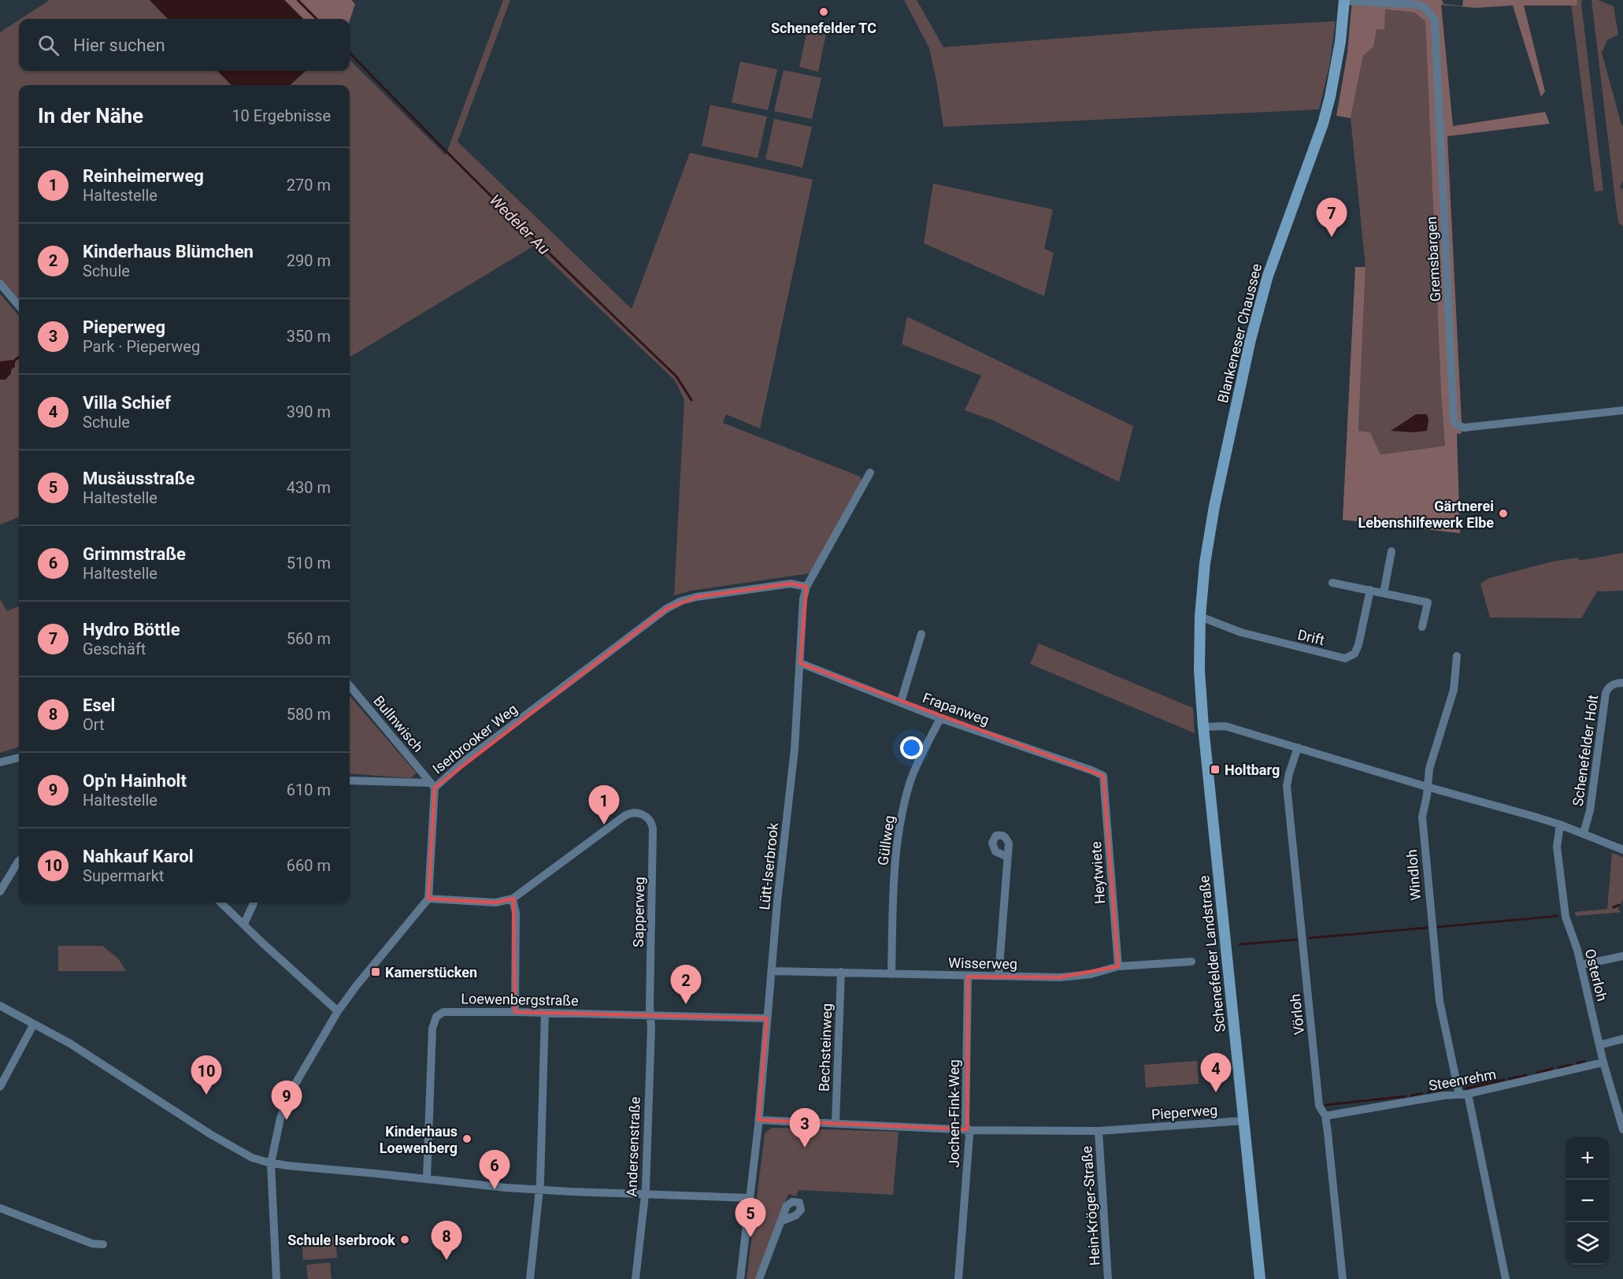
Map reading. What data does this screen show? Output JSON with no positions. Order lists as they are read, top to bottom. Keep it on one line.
{"streets":{"main road":["Blankeneser Chaussee","Schenefelder Landstraße"],"street":["Gremsbargen","Drift","Frapanweg","Bullnwisch","Iserbrooker Weg","Schenefelder Holt","Güllweg","Lütt-Iserbrook","Heytwiete","Windloh","Sapperweg","Wisserweg","Osterloh","Loewenbergstraße","Vörloh","Bechsteinweg","Steenrehm","Pieperweg","Jochen-Fink-Weg","Andersenstraße","Hein-Kröger-Straße"]},"crossings":[["Gremsbargen","Blankeneser Chaussee"],["Blankeneser Chaussee","Drift"],["Blankeneser Chaussee","Schenefelder Landstraße"],["Frapanweg","Güllweg"],["Frapanweg","Lütt-Iserbrook"],["Frapanweg","Heytwiete"],["Bullnwisch","Iserbrooker Weg"],["Iserbrooker Weg","Lütt-Iserbrook"],["Güllweg","Wisserweg"],["Lütt-Iserbrook","Wisserweg"],["Lütt-Iserbrook","Loewenbergstraße"],["Lütt-Iserbrook","Pieperweg"],["Heytwiete","Wisserweg"],["Windloh","Steenrehm"],["Sapperweg","Loewenbergstraße"],["Sapperweg","Andersenstraße"],["Schenefelder Landstraße","Pieperweg"],["Wisserweg","Bechsteinweg"],["Wisserweg","Jochen-Fink-Weg"],["Osterloh","Steenrehm"],["Loewenbergstraße","Andersenstraße"],["Vörloh","Steenrehm"],["Bechsteinweg","Pieperweg"],["Pieperweg","Jochen-Fink-Weg"],["Pieperweg","Hein-Kröger-Straße"]],"water":["Wedeler Au"],"places":{"other":["Schenefelder TC","Gärtnerei Lebenshilfewerk Elbe","Kinderhaus Loewenberg","Schule Iserbrook"],"transit":["Holtbarg","Kamerstücken"]},"page":{"search":"Hier suchen","heading":["In der Nähe","10 Ergebnisse"],"list":[{"mark":"1","name":"Reinheimerweg","note":"Haltestelle","value":"270 m"},{"mark":"2","name":"Kinderhaus Blümchen","note":"Schule","value":"290 m"},{"mark":"3","name":"Pieperweg","note":"Park · Pieperweg","value":"350 m"},{"mark":"4","name":"Villa Schief","note":"Schule","value":"390 m"},{"mark":"5","name":"Musäusstraße","note":"Haltestelle","value":"430 m"},{"mark":"6","name":"Grimmstraße","note":"Haltestelle","value":"510 m"},{"mark":"7","name":"Hydro Böttle","note":"Geschäft","value":"560 m"},{"mark":"8","name":"Esel","note":"Ort","value":"580 m"},{"mark":"9","name":"Op'n Hainholt","note":"Haltestelle","value":"610 m"},{"mark":"10","name":"Nahkauf Karol","note":"Supermarkt","value":"660 m"}],"pins":["7","1","2","4","10","9","3","6","5","8"],"map_buttons":["+","−"]}}
